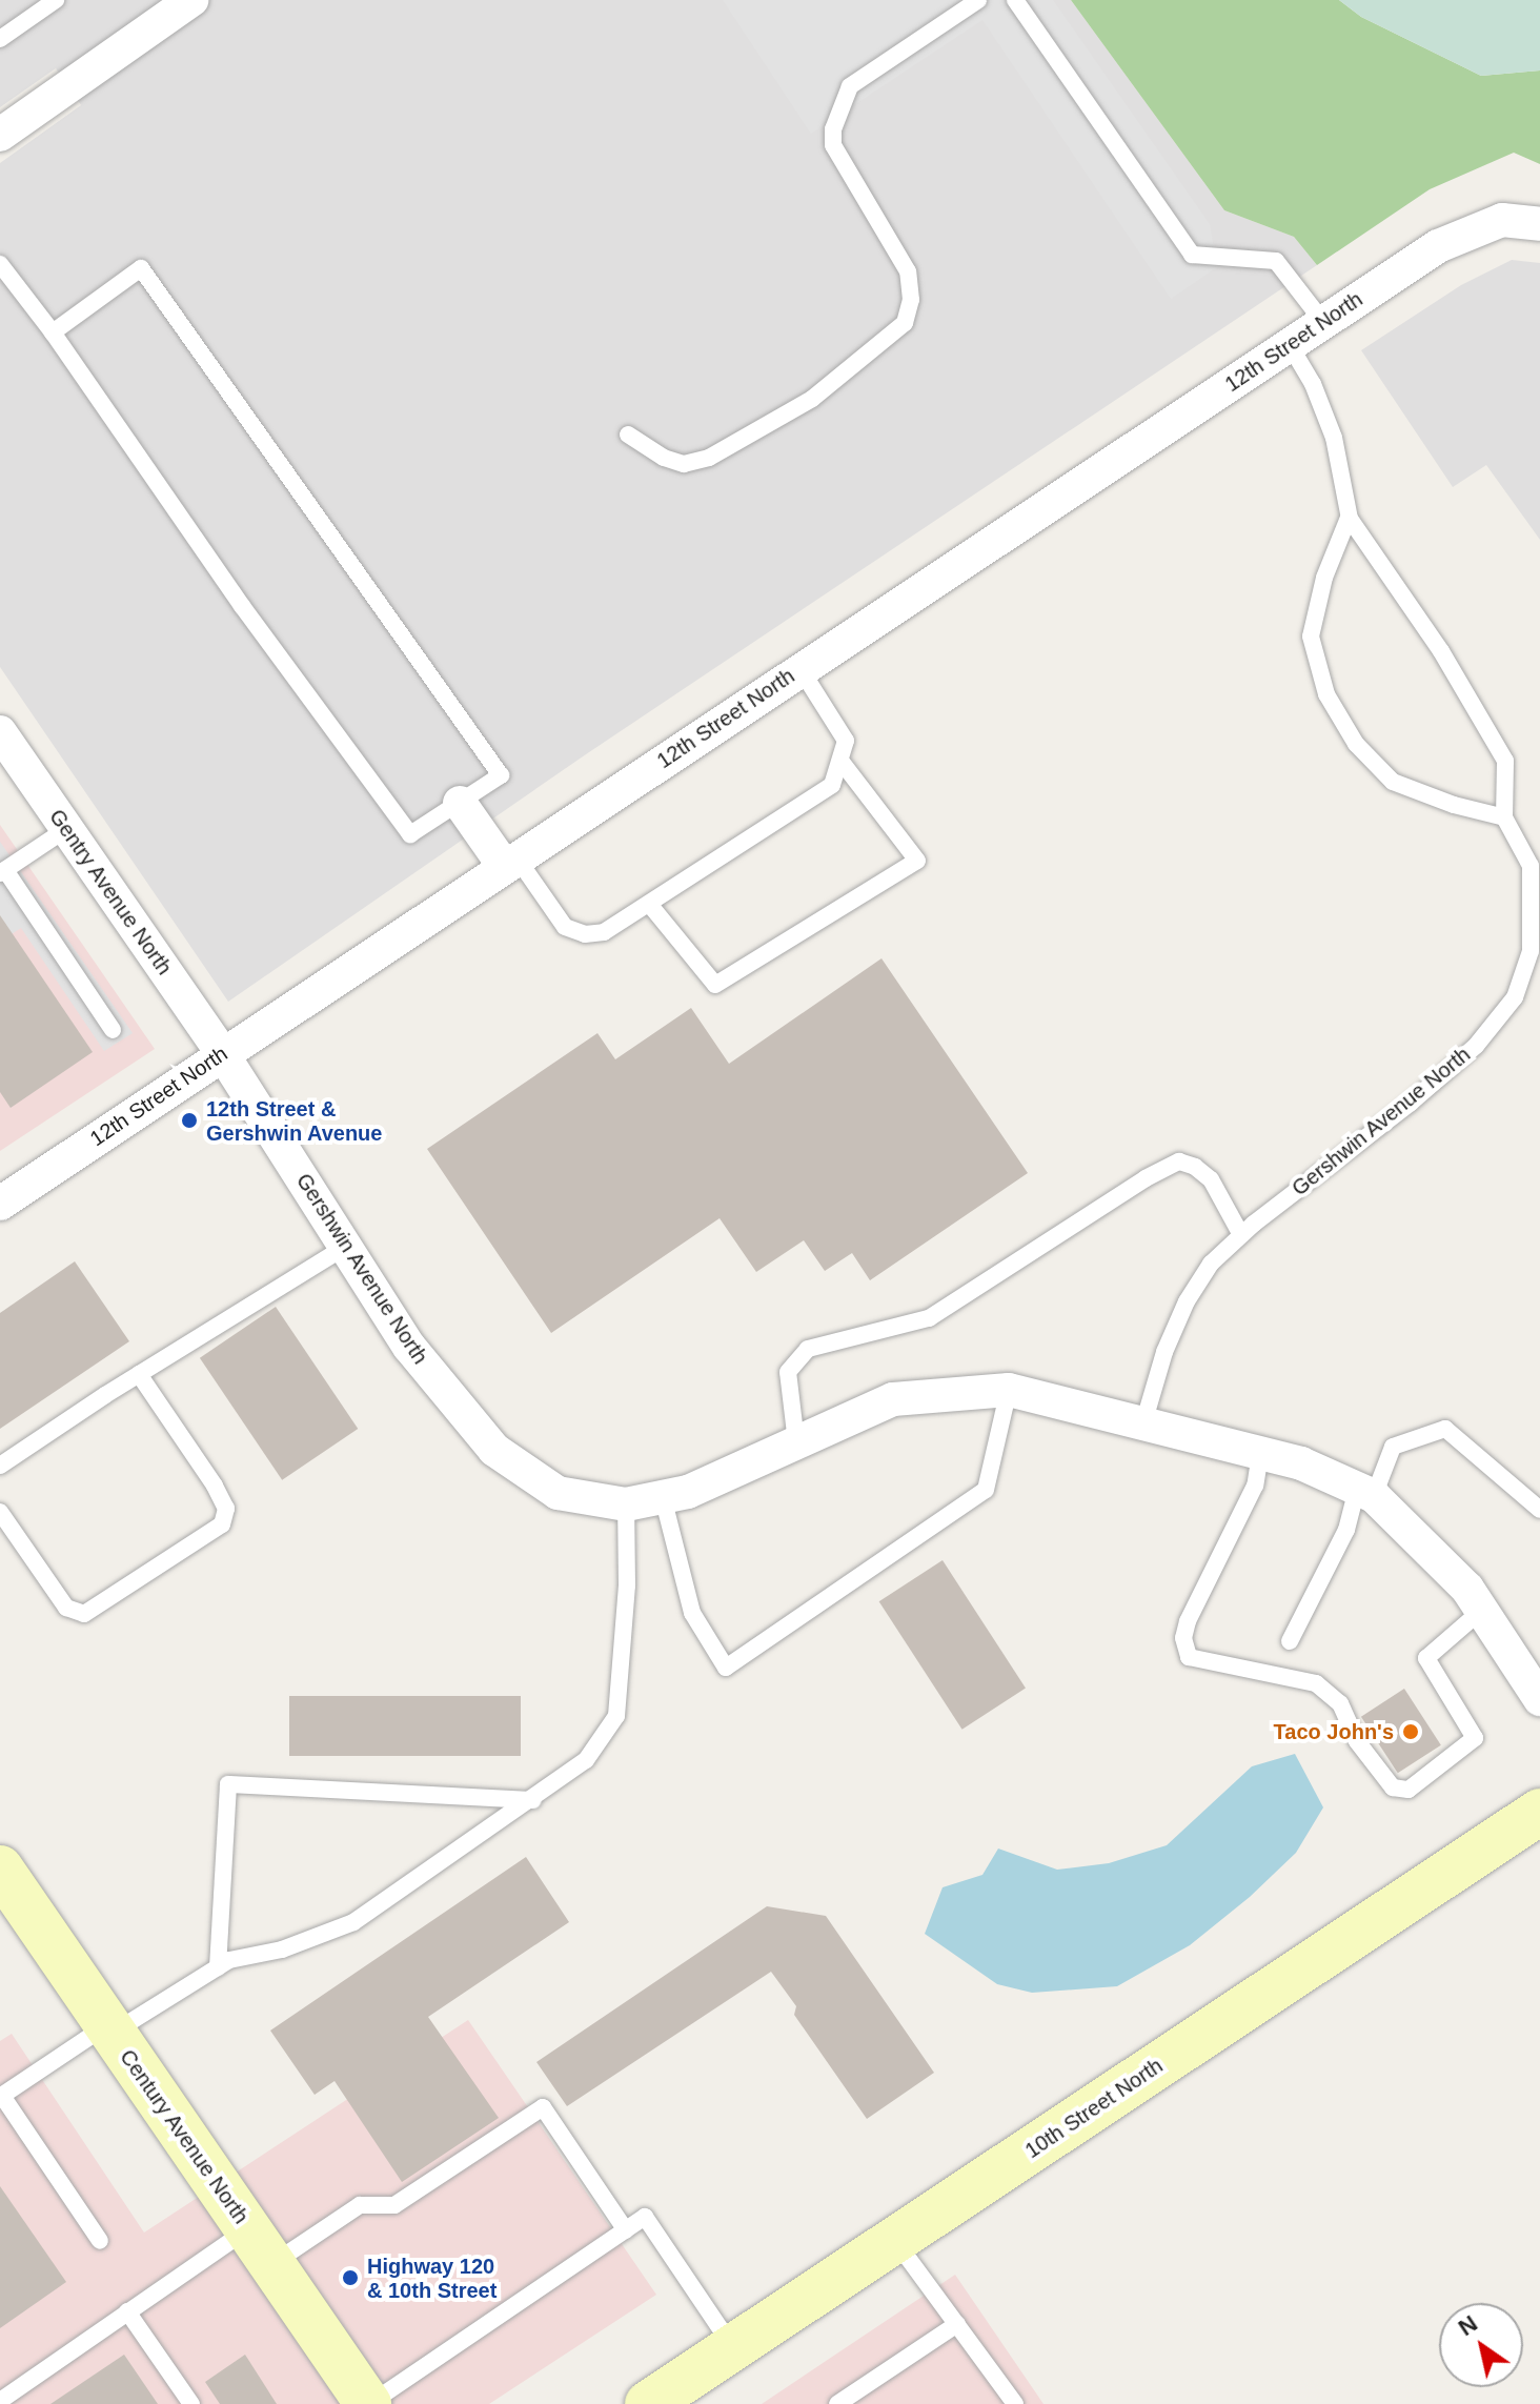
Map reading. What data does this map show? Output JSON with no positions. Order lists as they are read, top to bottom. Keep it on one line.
{"streets":{"main road":["10th Street North","Century Avenue North"],"street":["12th Street North","Gentry Avenue North","Gershwin Avenue North"]},"crossings":[["12th Street North","Gentry Avenue North"],["12th Street North","Gershwin Avenue North"],["Gentry Avenue North","Gershwin Avenue North"]],"places":["12th Street & Gershwin Avenue","Taco John's","Highway 120 & 10th Street"],"north":"top left"}
